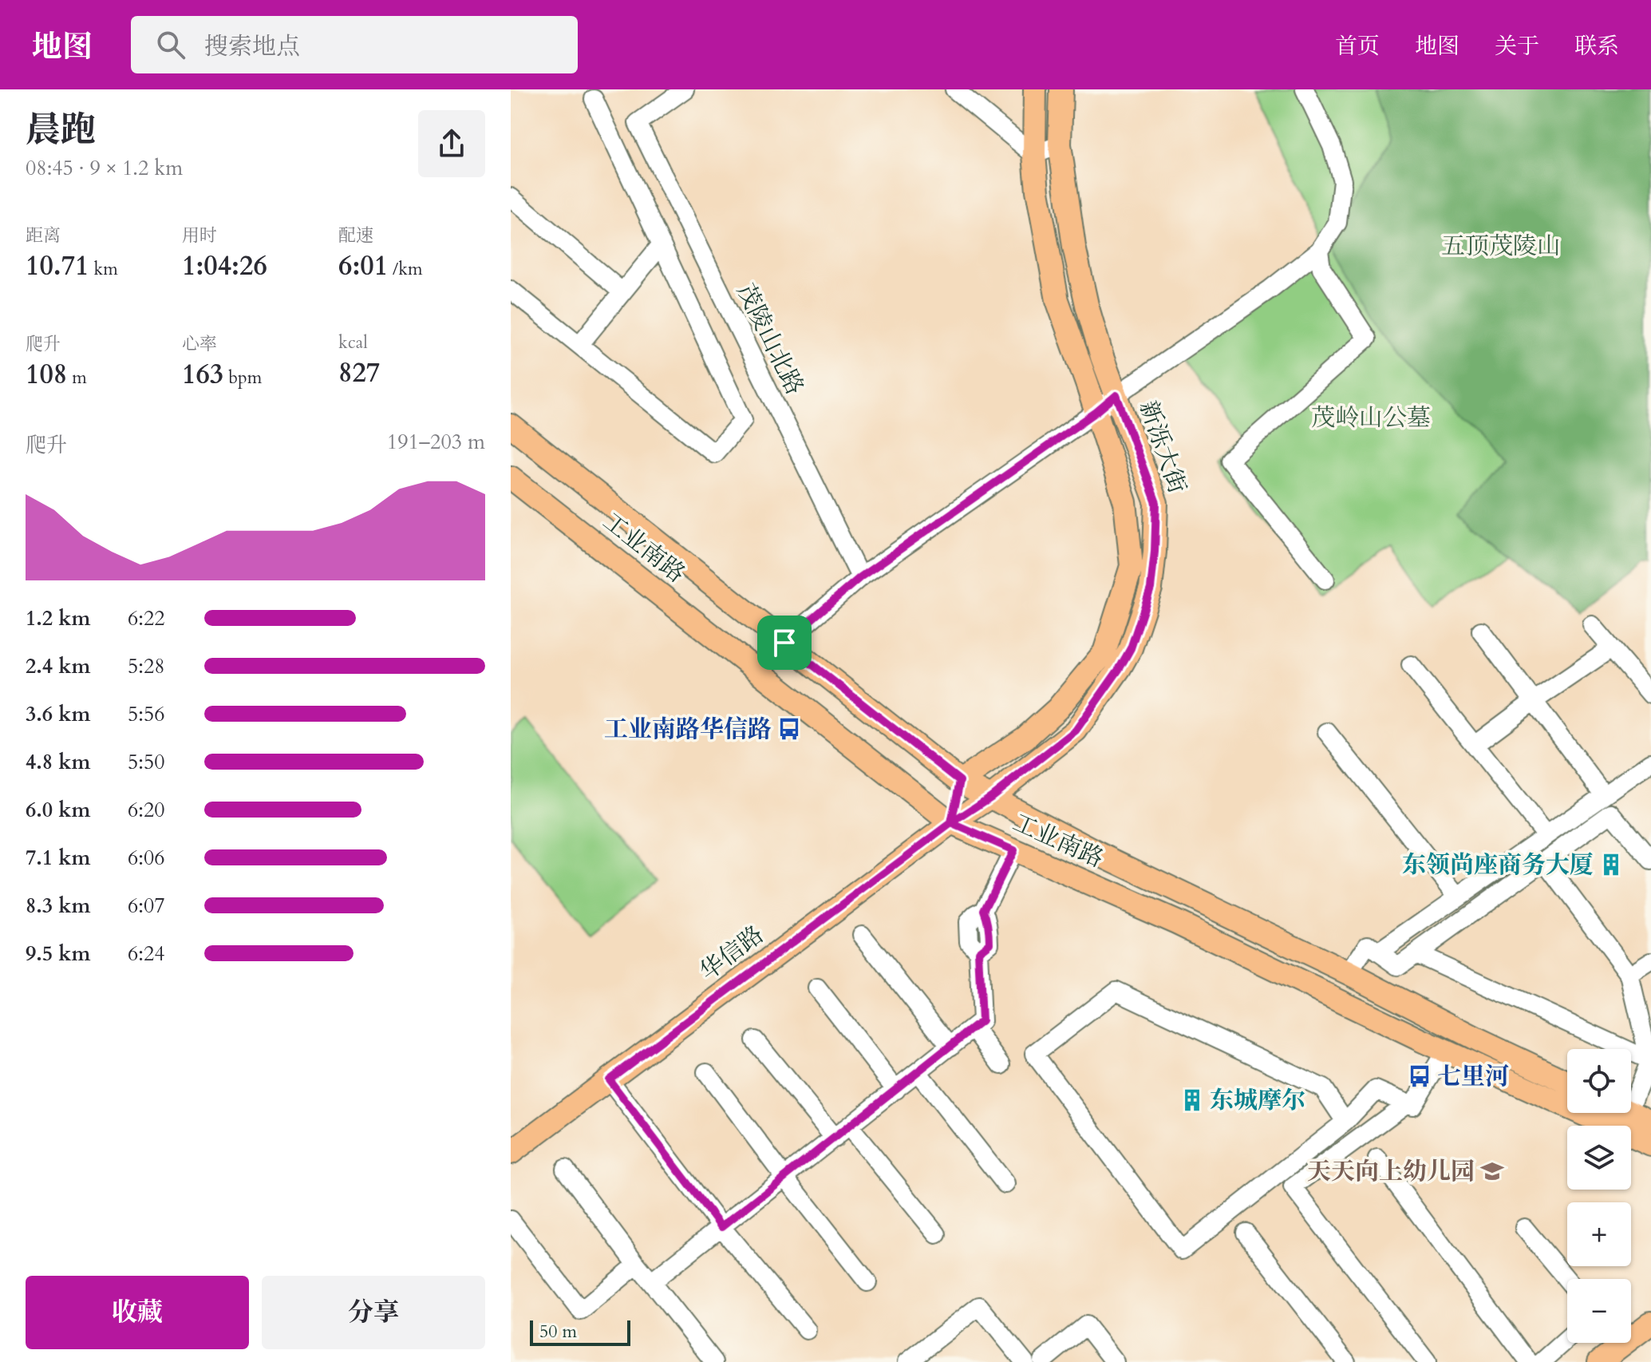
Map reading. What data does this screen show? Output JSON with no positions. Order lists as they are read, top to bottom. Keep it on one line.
{"streets":{"main road":["新泺大街","工业南路","华信路"],"street":["茂陵山北路"]},"crossings":[["新泺大街","工业南路"],["新泺大街","华信路"],["工业南路","华信路"]],"parks":["五顶茂陵山","茂岭山公墓"],"places":{"bus stop":["工业南路华信路","七里河"],"building":["东领尚座商务大厦","东城摩尔"],"school or university":["天天向上幼儿园"]},"scale_bar":"50 m","page":{"header":"地图","search":"搜索地点","nav":["首页","地图","关于","联系"],"heading":["晨跑","08:45 · 9 × 1.2 km"],"stats":[["距离","10.71 km"],["用时","1:04:26"],["配速","6:01 /km"],["爬升","108 m"],["心率","163 bpm"],["kcal","827"]],"chart":["爬升","191–203 m"],"list":[{"name":"1.2 km","note":"6:22"},{"name":"2.4 km","note":"5:28"},{"name":"3.6 km","note":"5:56"},{"name":"4.8 km","note":"5:50"},{"name":"6.0 km","note":"6:20"},{"name":"7.1 km","note":"6:06"},{"name":"8.3 km","note":"6:07"},{"name":"9.5 km","note":"6:24"}],"map_buttons":["+","−"],"buttons":["收藏","分享"],"scale":"50 m"}}
